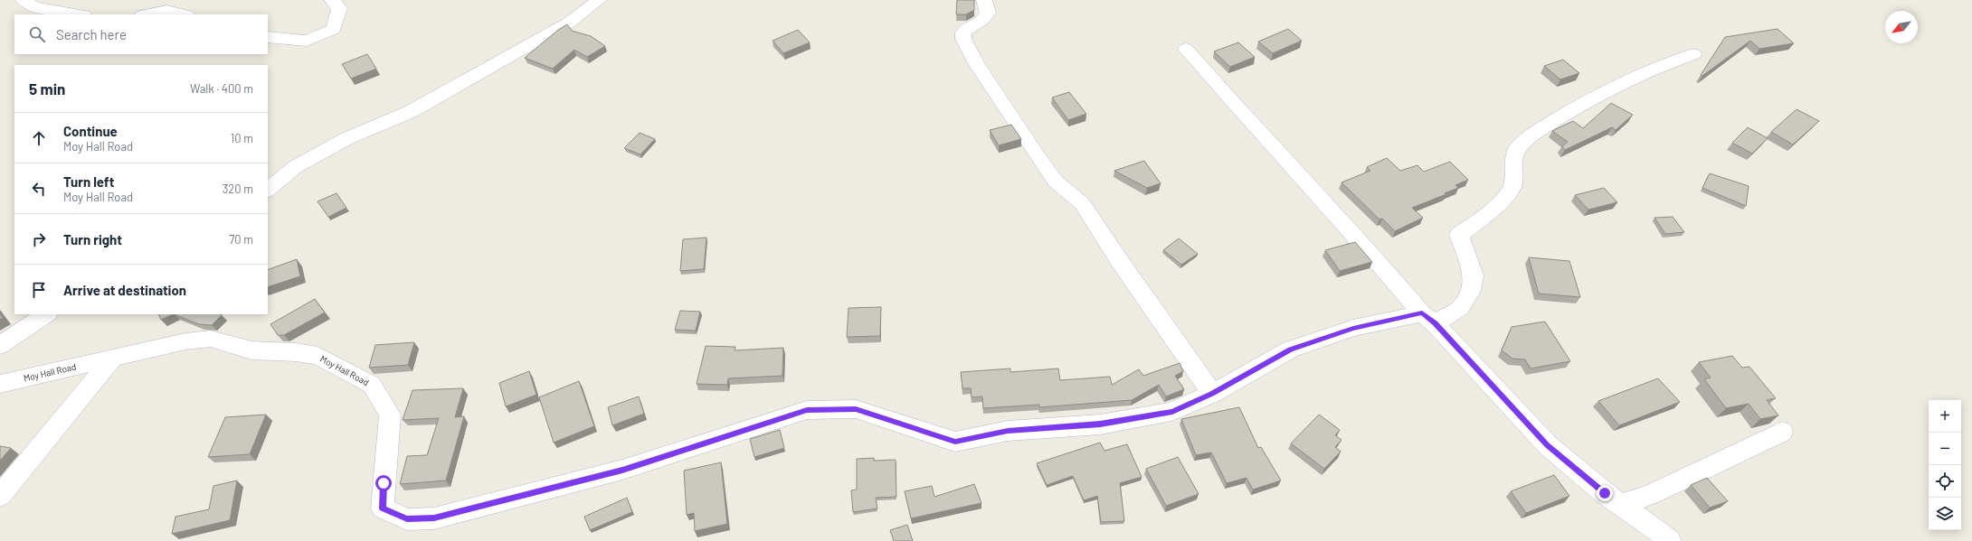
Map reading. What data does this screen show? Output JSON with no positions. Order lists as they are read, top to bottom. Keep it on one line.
{"streets":{"street":["Moy Hall Road"]},"north":"bottom left","page":{"search":"Search here","heading":["5 min","Walk · 400 m"],"list":[["Continue","Moy Hall Road","10 m"],["Turn left","Moy Hall Road","320 m"],["Turn right","70 m"],"Arrive at destination"],"map_buttons":["+","−"]}}
